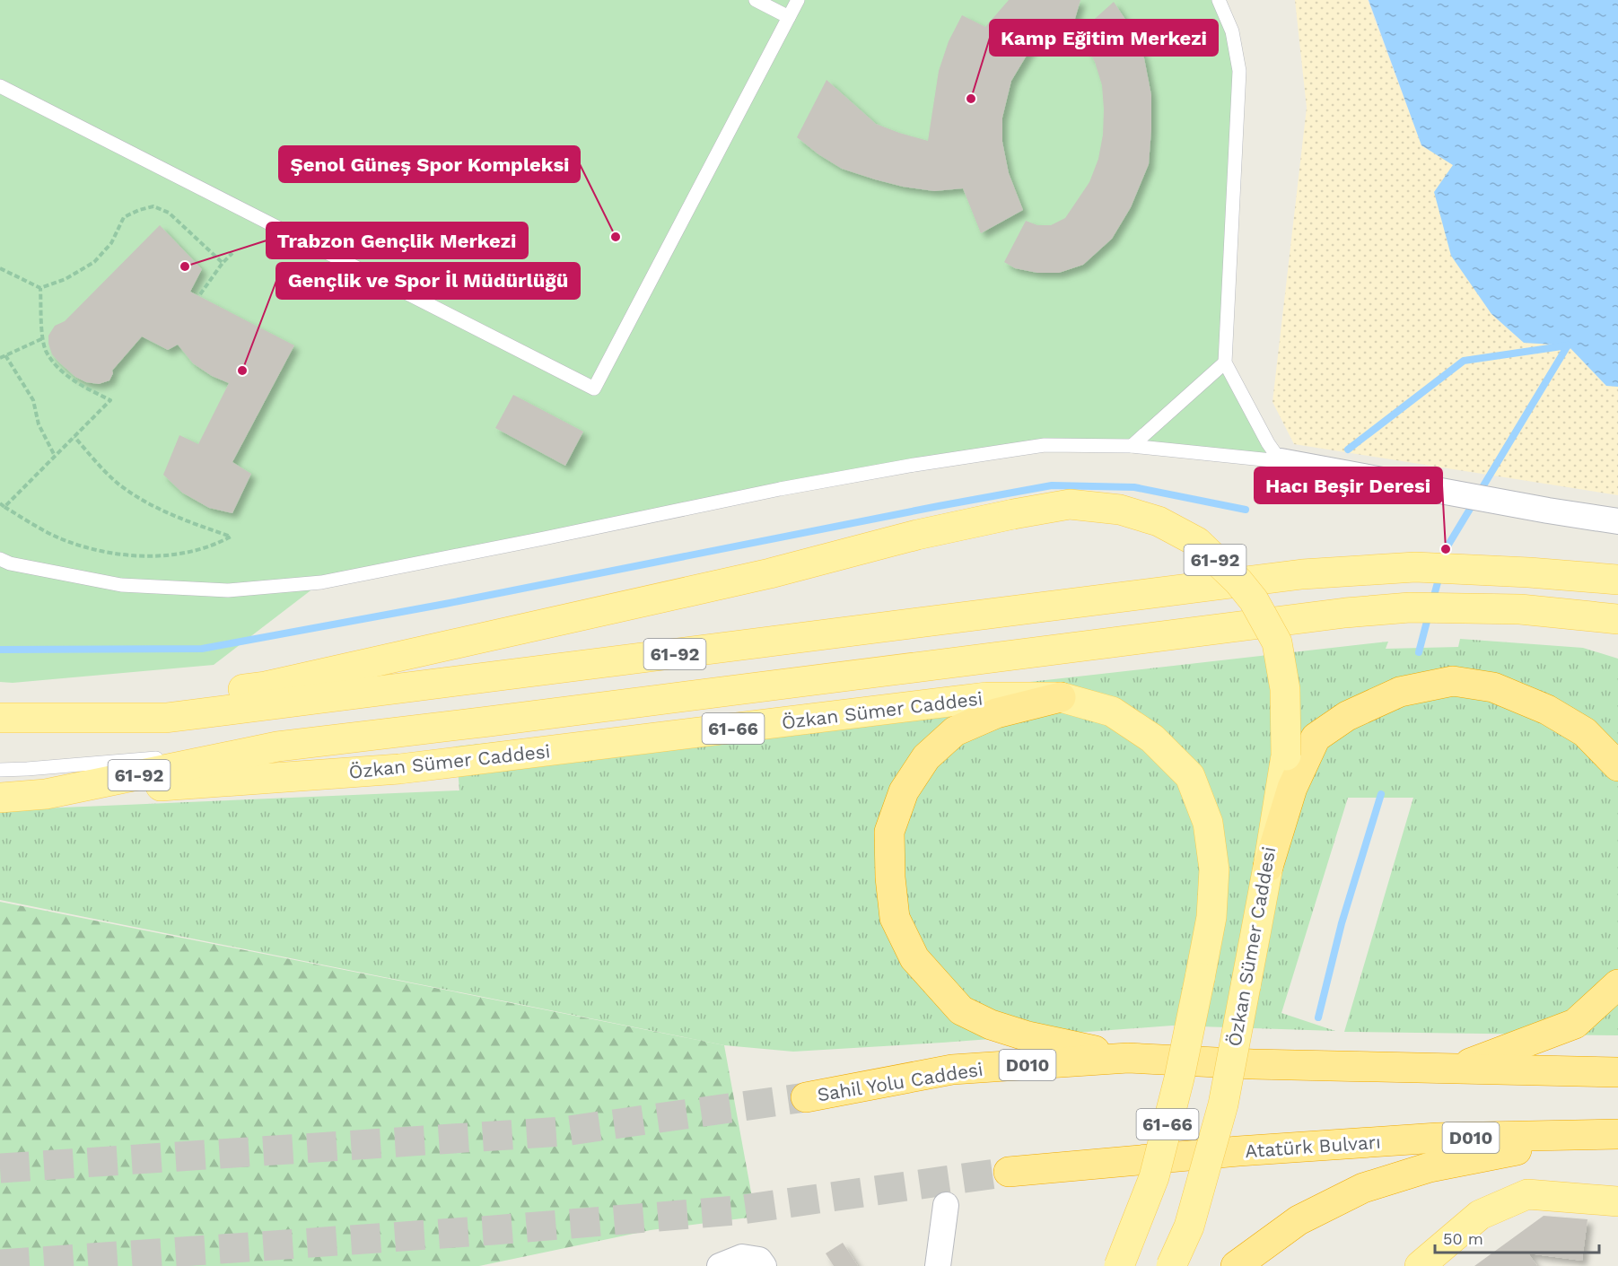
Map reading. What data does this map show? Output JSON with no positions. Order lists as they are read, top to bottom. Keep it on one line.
{"streets":{"highway":["D010","Sahil Yolu Caddesi","Atatürk Bulvarı"],"main road":["61-92","Özkan Sümer Caddesi","61-66"]},"crossings":[["D010","Sahil Yolu Caddesi"]],"places":["Kamp Eğitim Merkezi","Şenol Güneş Spor Kompleksi","Trabzon Gençlik Merkezi","Gençlik ve Spor İl Müdürlüğü","Hacı Beşir Deresi"],"scale_bar":"50 m"}
